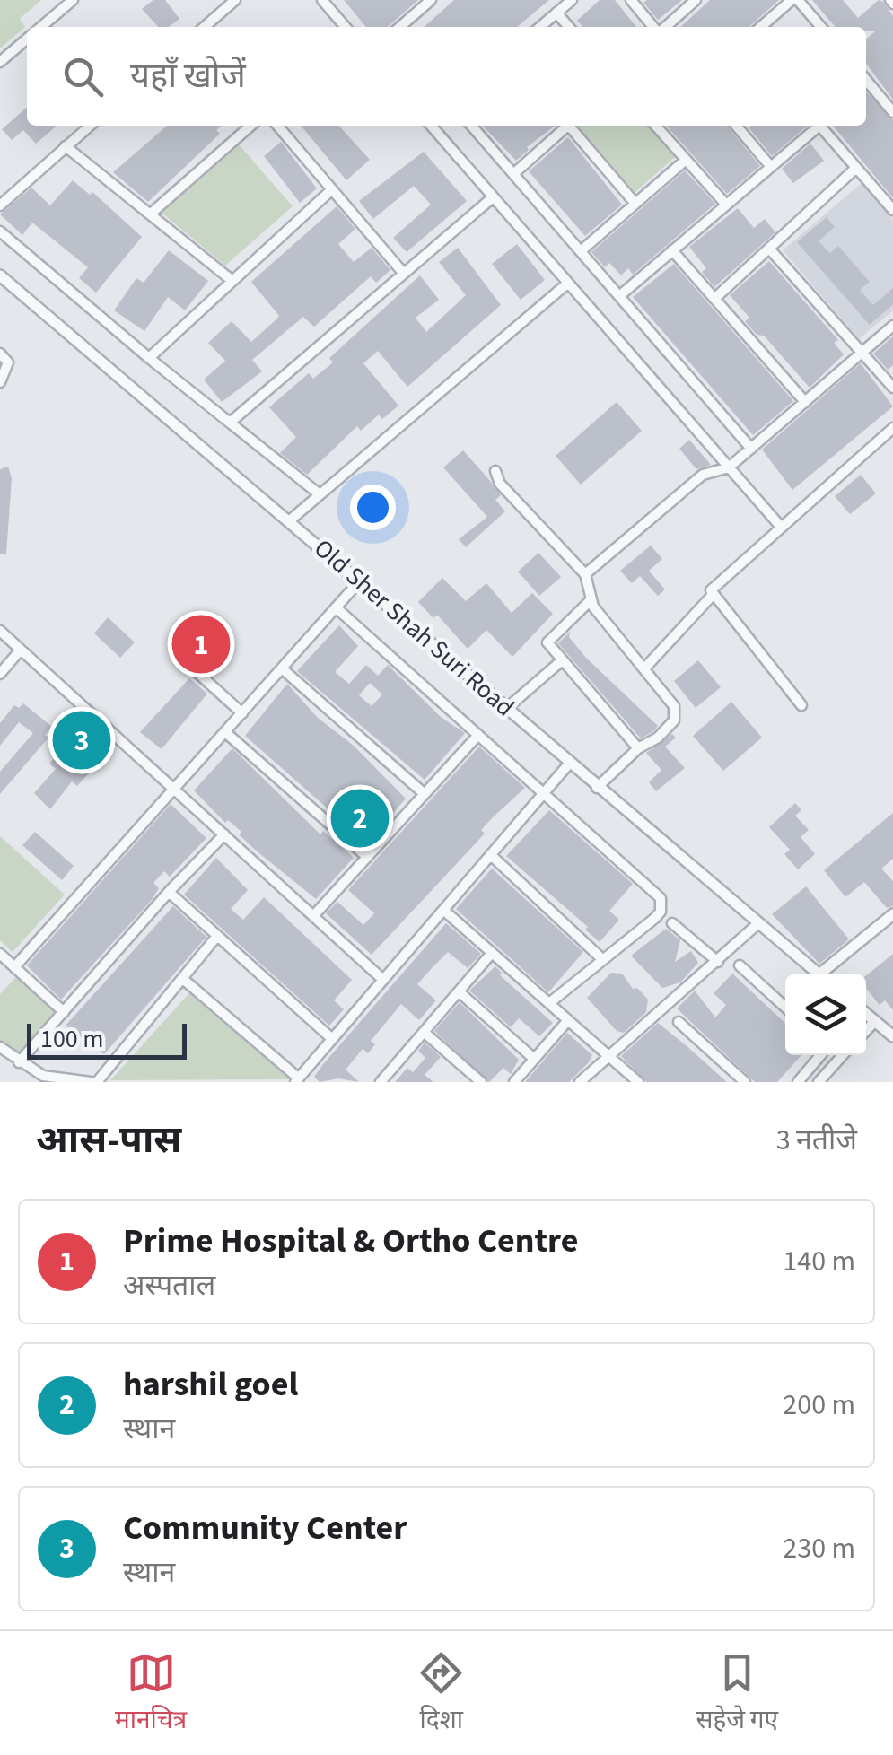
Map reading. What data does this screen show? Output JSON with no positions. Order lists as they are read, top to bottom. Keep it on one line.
{"streets":{"street":["Old Sher Shah Suri Road"]},"scale_bar":"100 m","page":{"search":"यहाँ खोजें","pins":["1","3","2"],"scale":"100 m","heading":["आस-पास","3 नतीजे"],"list":[{"mark":"1","name":"Prime Hospital & Ortho Centre","note":"अस्पताल","value":"140 m"},{"mark":"2","name":"harshil goel","note":"स्थान","value":"200 m"},{"mark":"3","name":"Community Center","note":"स्थान","value":"230 m"}],"nav":["मानचित्र","दिशा","सहेजे गए"]}}
